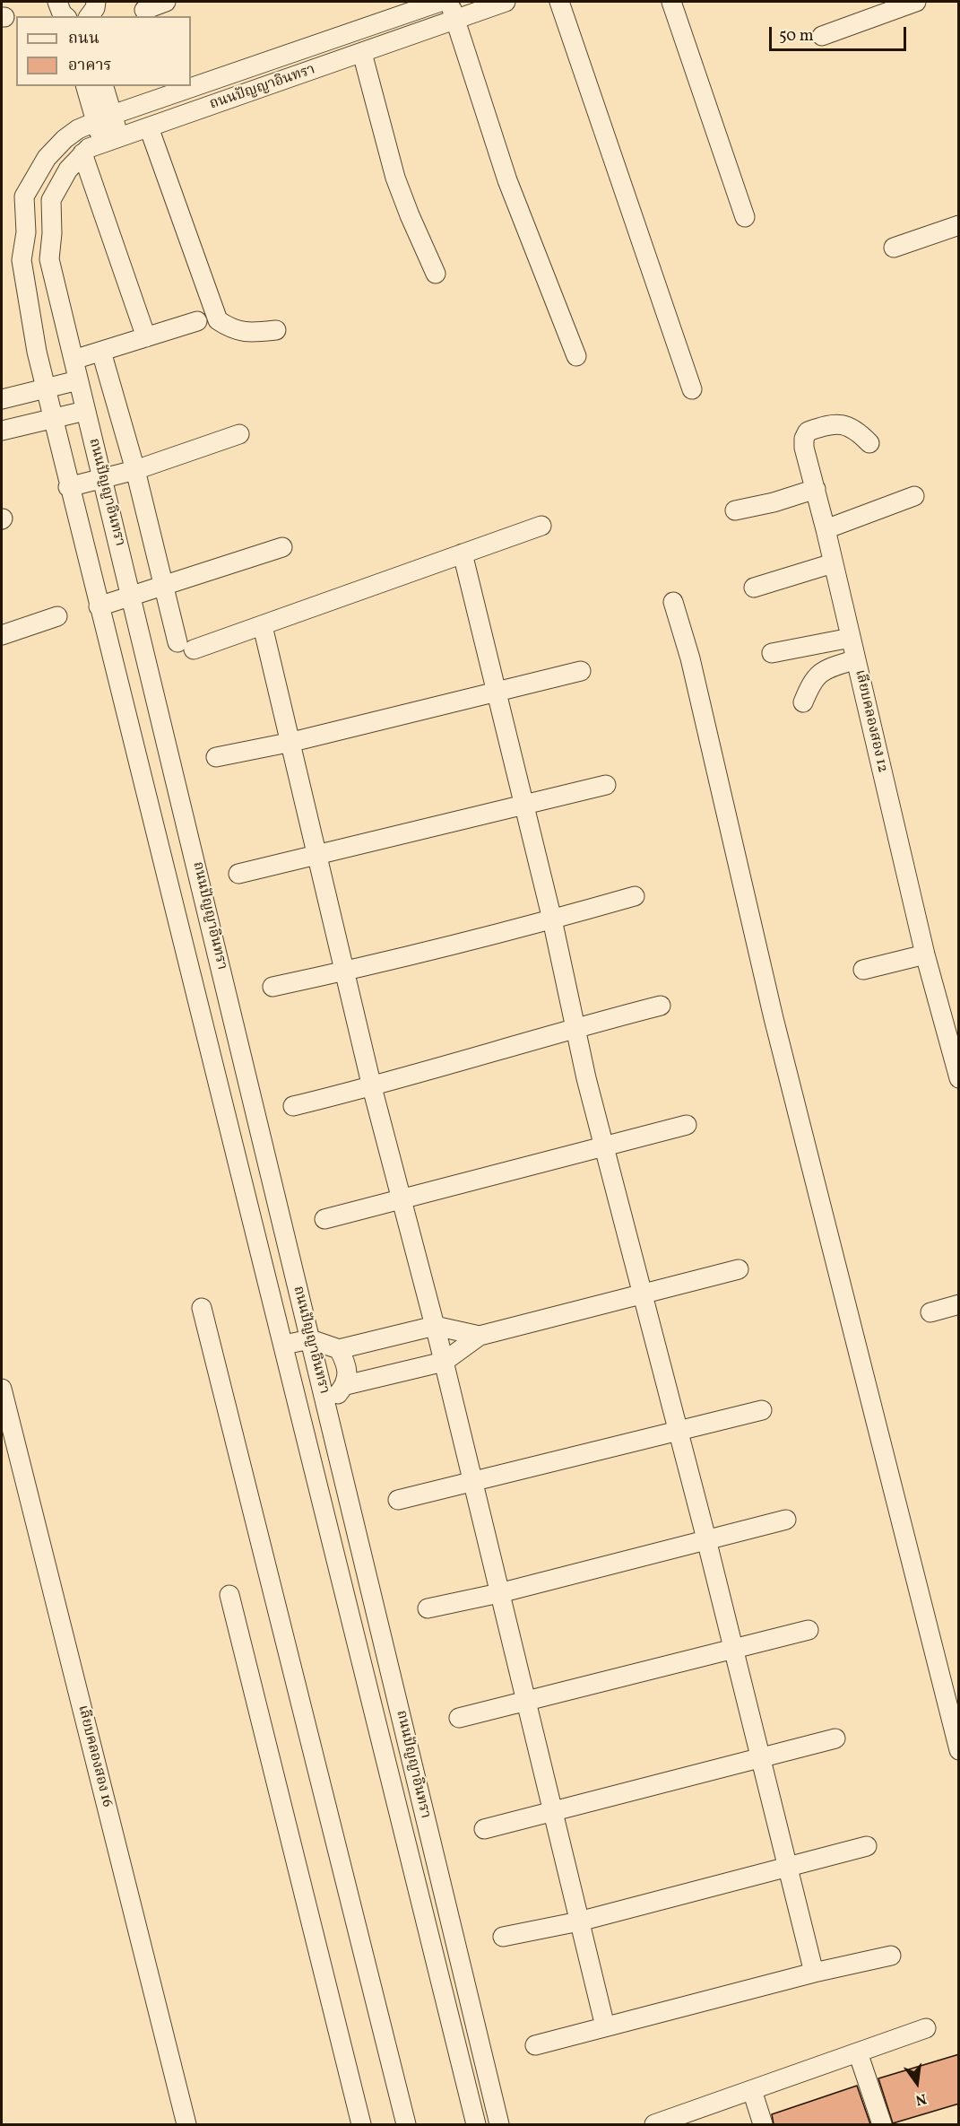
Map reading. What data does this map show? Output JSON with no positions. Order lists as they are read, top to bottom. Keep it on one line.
{"streets":{"street":["ถนนปัญญาอินทรา","เลียบคลองสอง 12","เลียบคลองสอง 16"]},"legend":["ถนน","อาคาร"],"scale_bar":"50 m","north":"bottom"}
